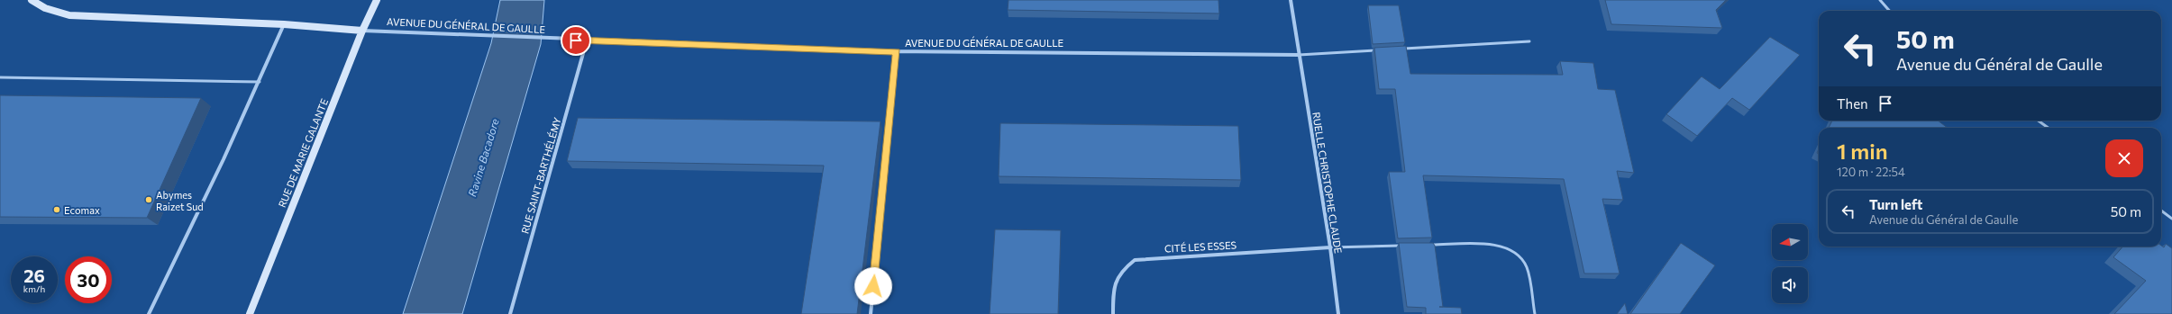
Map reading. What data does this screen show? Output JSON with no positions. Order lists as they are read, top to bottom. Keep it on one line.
{"streets":{"main road":["AVENUE DU GÉNÉRAL DE GAULLE","RUE DE MARIE GALANTE"],"street":["RUE SAINT-BARTHÉLÉMY","RUELLE CHRISTOPHE CLAUDE","CITÉ LES ESSES"]},"crossings":[["AVENUE DU GÉNÉRAL DE GAULLE","RUE DE MARIE GALANTE"],["AVENUE DU GÉNÉRAL DE GAULLE","RUE SAINT-BARTHÉLÉMY"],["AVENUE DU GÉNÉRAL DE GAULLE","RUELLE CHRISTOPHE CLAUDE"],["RUELLE CHRISTOPHE CLAUDE","CITÉ LES ESSES"]],"water":["Ravine Bacadore"],"places":["Abymes Raizet Sud","Ecomax"],"north":"left","page":{"turn":["50 m","Avenue du Général de Gaulle"],"then":"Then","heading":["1 min","120 m · 22:54"],"list":[{"name":"Turn left","note":"Avenue du Général de Gaulle","value":"50 m"}],"speed":"26 km/h","limit":"30"}}
